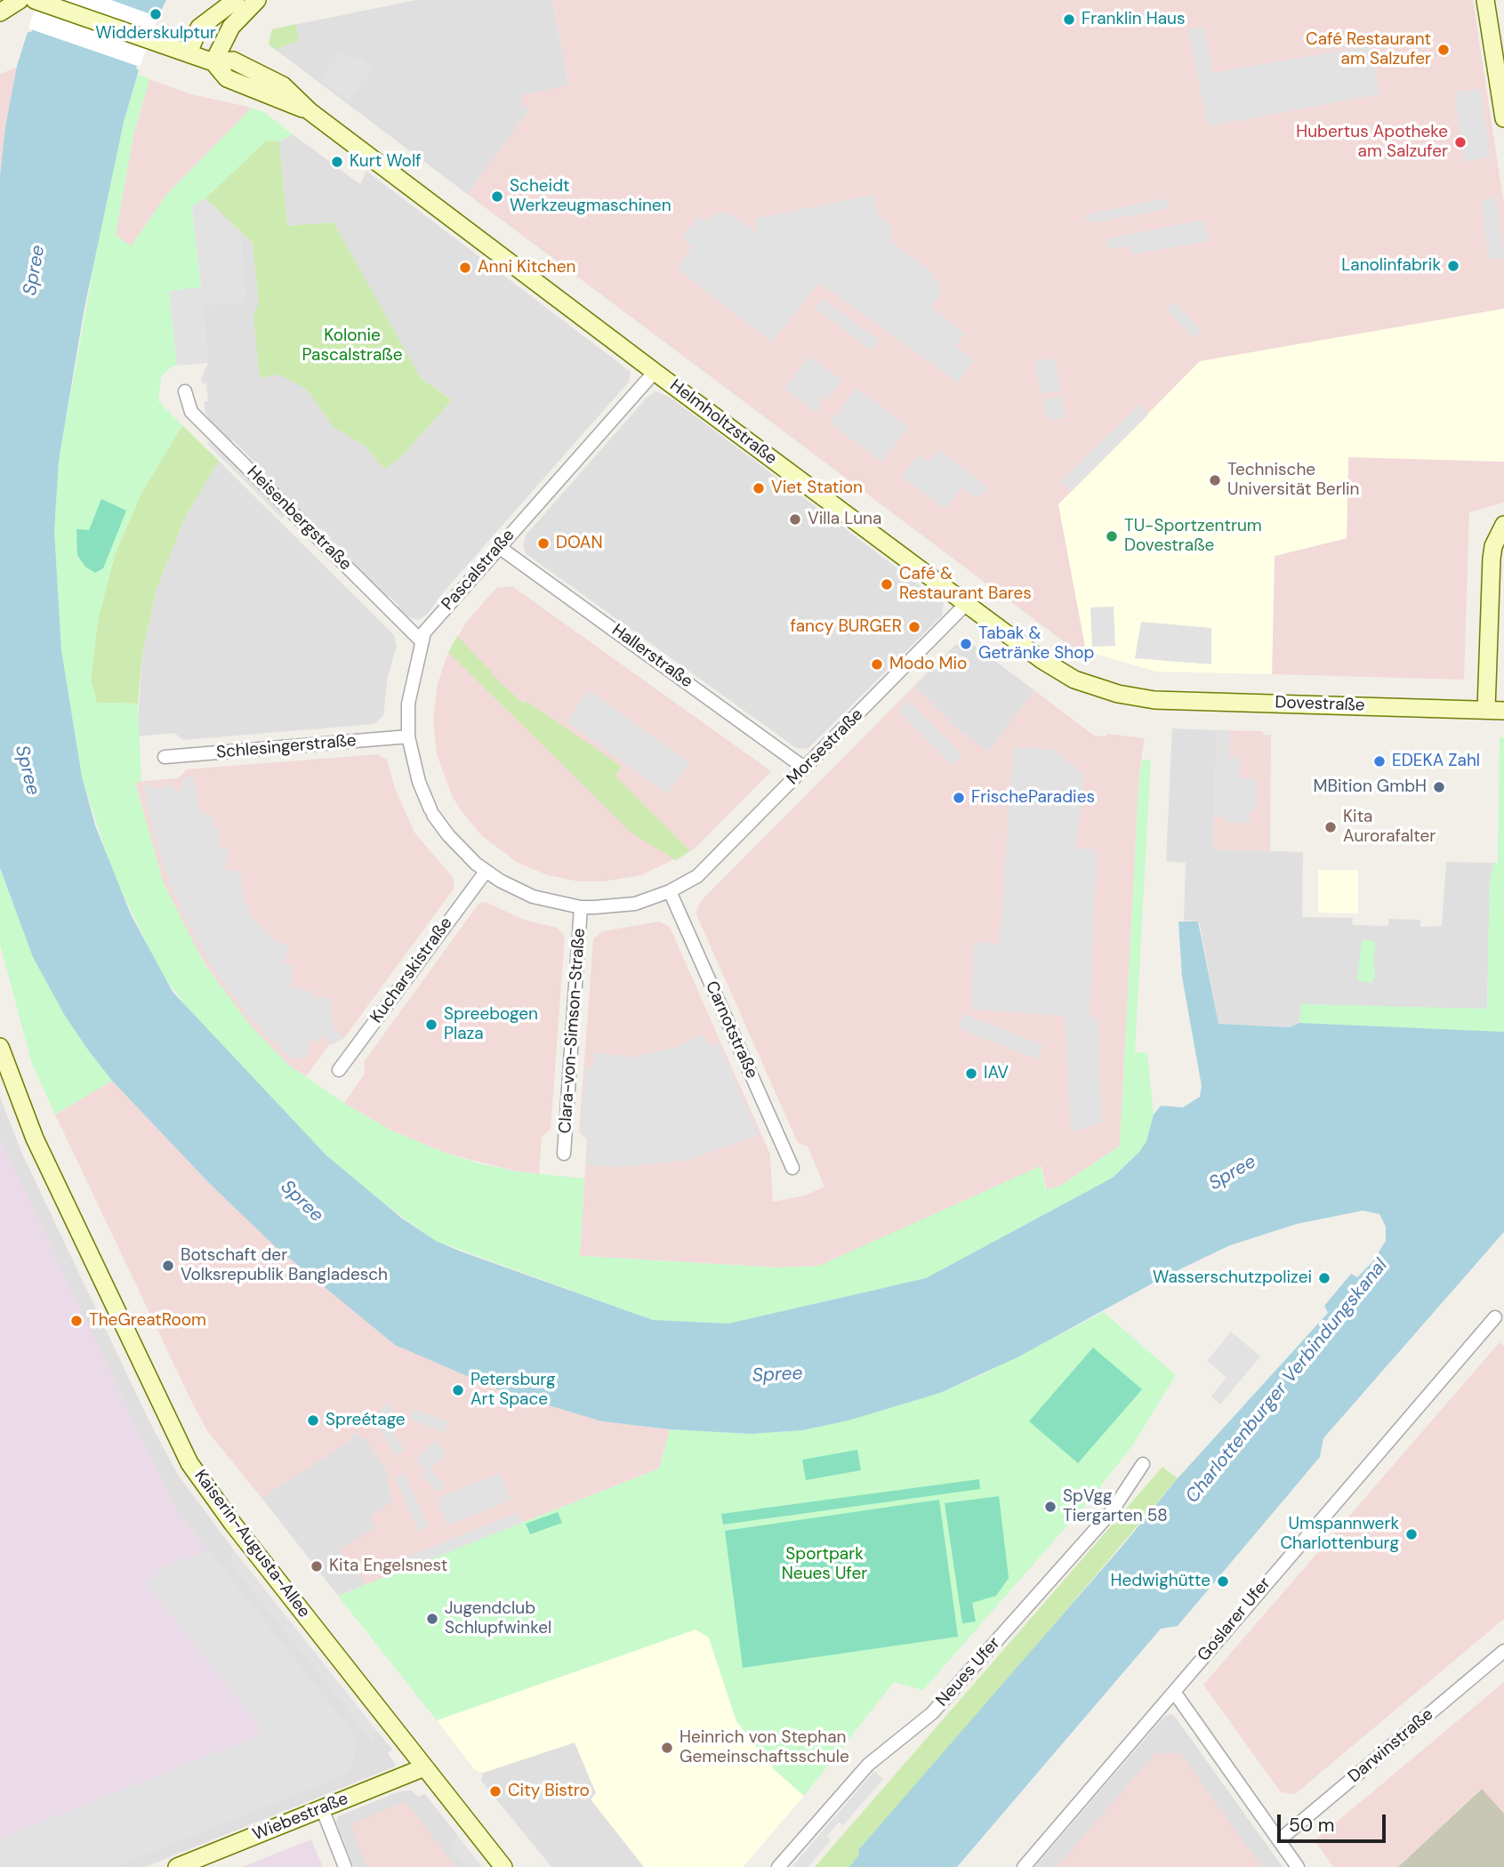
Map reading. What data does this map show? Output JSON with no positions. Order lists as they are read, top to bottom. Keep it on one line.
{"streets":{"street":["Helmholtzstraße","Heisenbergstraße","Pascalstraße","Hallerstraße","Dovestraße","Schlesingerstraße","Morsestraße","Kucharskistraße","Carnotstraße","Clara-von-Simson-Straße","Kaiserin-Augusta-Allee","Goslarer Ufer","Neues Ufer","Darwinstraße","Wiebestraße"]},"crossings":[["Helmholtzstraße","Pascalstraße"],["Helmholtzstraße","Dovestraße"],["Helmholtzstraße","Morsestraße"],["Heisenbergstraße","Pascalstraße"],["Pascalstraße","Hallerstraße"],["Pascalstraße","Schlesingerstraße"],["Pascalstraße","Morsestraße"],["Pascalstraße","Kucharskistraße"],["Pascalstraße","Carnotstraße"],["Pascalstraße","Clara-von-Simson-Straße"],["Hallerstraße","Morsestraße"],["Morsestraße","Carnotstraße"],["Kaiserin-Augusta-Allee","Wiebestraße"]],"water":["Spree","Charlottenburger Verbindungskanal"],"parks":["Kolonie Pascalstraße","Sportpark Neues Ufer"],"places":["Widderskulptur","Franklin Haus","Café Restaurant am Salzufer","Hubertus Apotheke am Salzufer","Kurt Wolf","Scheidt Werkzeugmaschinen","Lanolinfabrik","Anni Kitchen","Technische Universität Berlin","Viet Station","Villa Luna","TU-Sportzentrum Dovestraße","DOAN","Café & Restaurant Bares","fancy BURGER","Tabak & Getränke Shop","Modo Mio","EDEKA Zahl","MBition GmbH","FrischeParadies","Kita Aurorafalter","Spreebogen Plaza","IAV","Botschaft der Volksrepublik Bangladesch","Wasserschutzpolizei","TheGreatRoom","Petersburg Art Space","Spreétage","SpVgg Tiergarten 58","Umspannwerk Charlottenburg","Kita Engelsnest","Hedwighütte","Jugendclub Schlupfwinkel","Heinrich von Stephan Gemeinschaftsschule","City Bistro"],"scale_bar":"50 m"}
